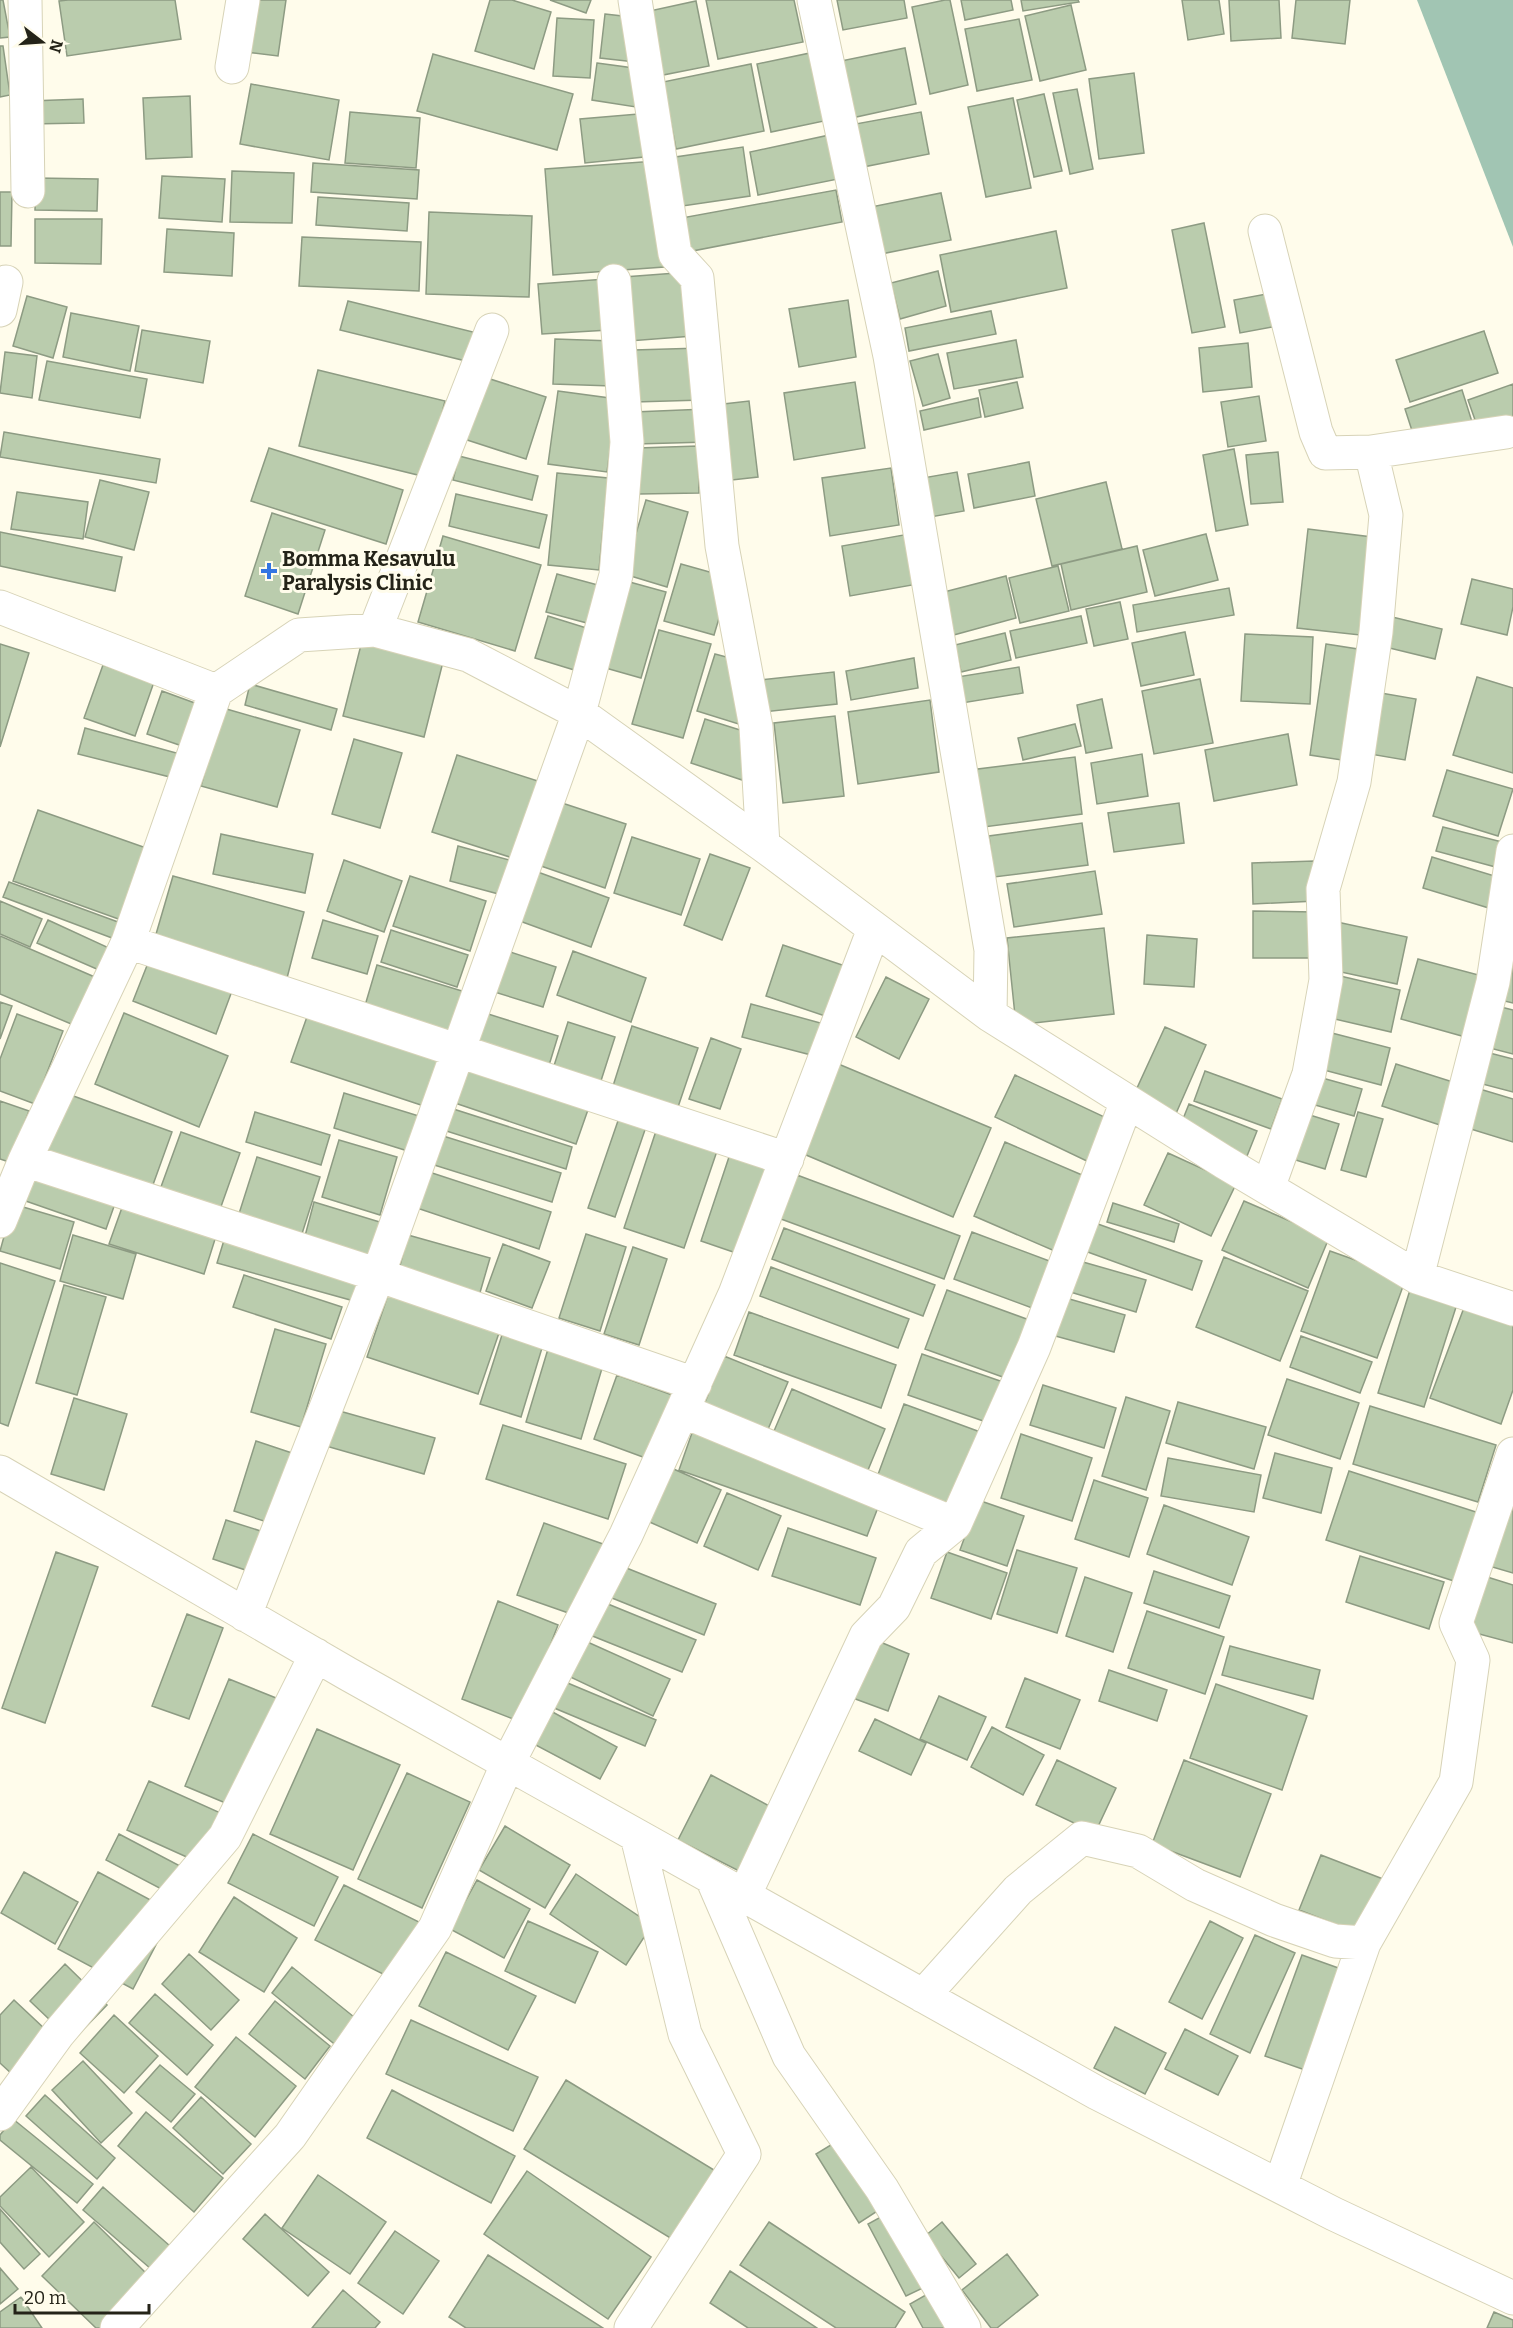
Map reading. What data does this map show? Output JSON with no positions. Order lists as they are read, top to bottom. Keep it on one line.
{"places":{"health":["Bomma Kesavulu Paralysis Clinic"]},"scale_bar":"20 m","north":"right"}
